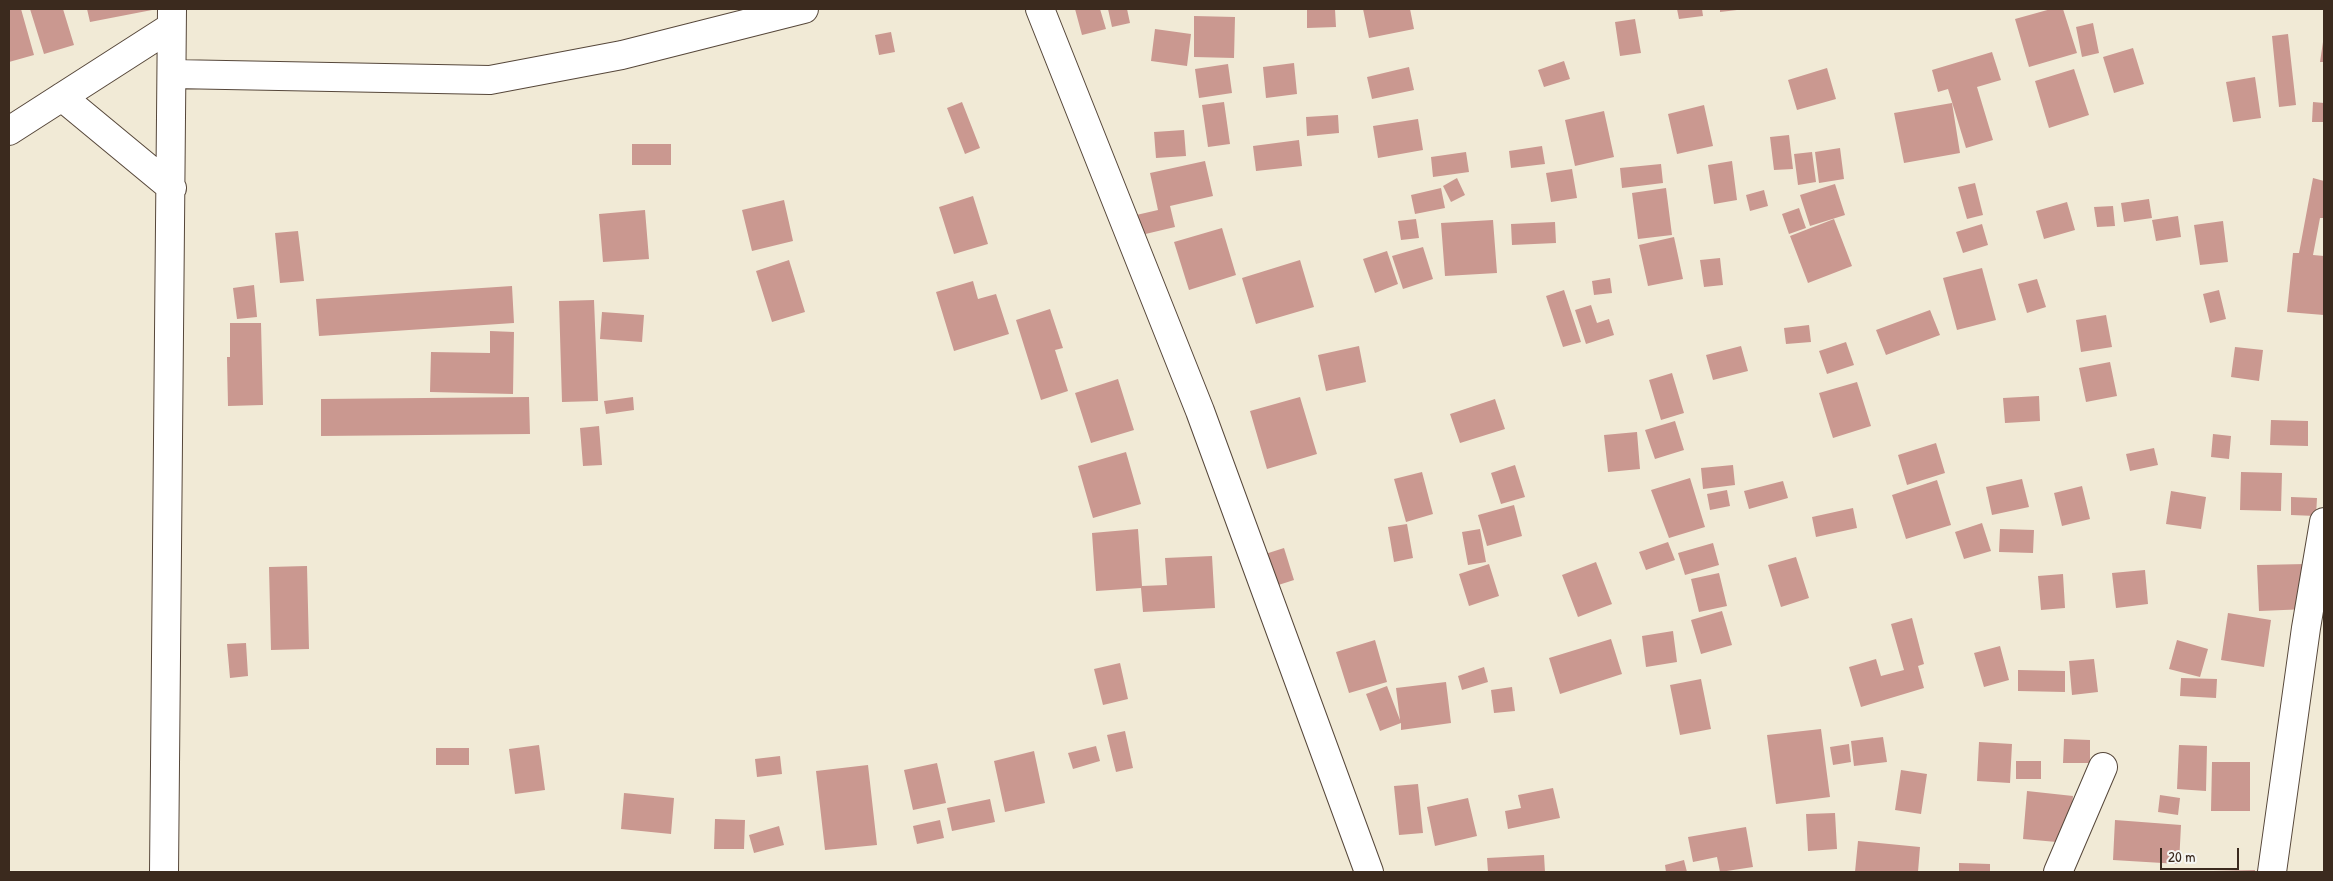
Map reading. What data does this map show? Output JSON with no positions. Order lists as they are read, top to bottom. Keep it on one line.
{"scale_bar":"20 m"}
